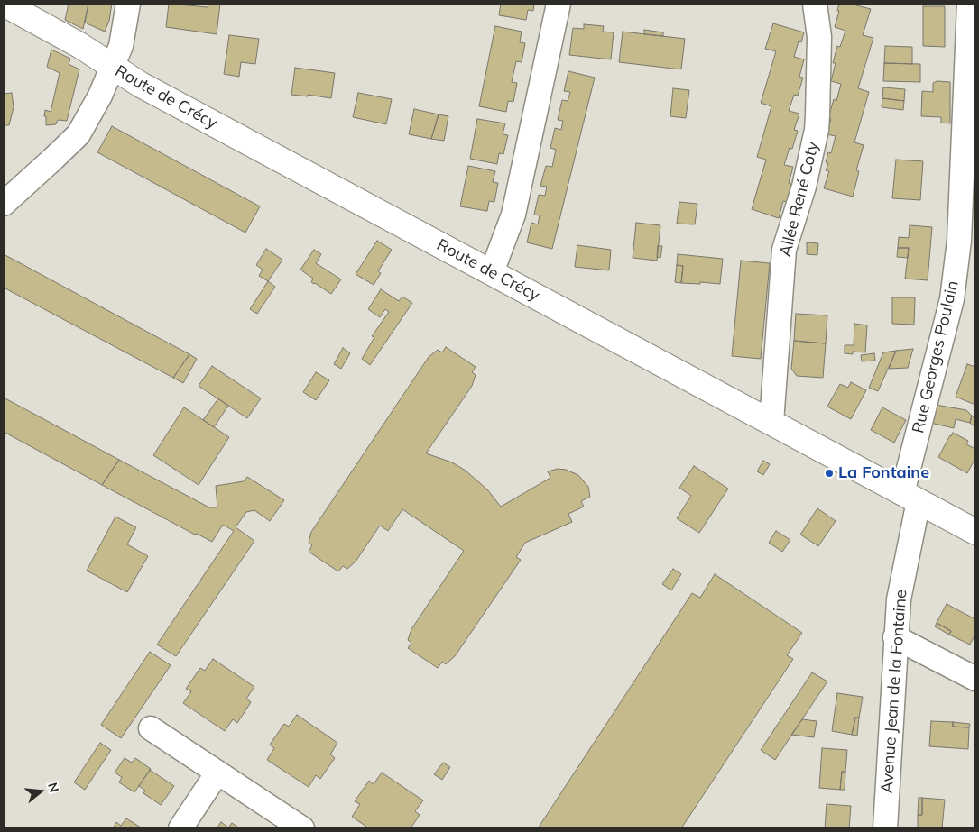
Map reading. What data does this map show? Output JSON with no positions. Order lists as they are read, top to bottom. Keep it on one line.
{"streets":{"main road":["Route de Crécy"],"street":["Allée René Coty","Rue Georges Poulain","Avenue Jean de la Fontaine"]},"crossings":[["Route de Crécy","Allée René Coty"],["Route de Crécy","Rue Georges Poulain"],["Route de Crécy","Avenue Jean de la Fontaine"],["Rue Georges Poulain","Avenue Jean de la Fontaine"]],"places":["La Fontaine"],"north":"right"}
